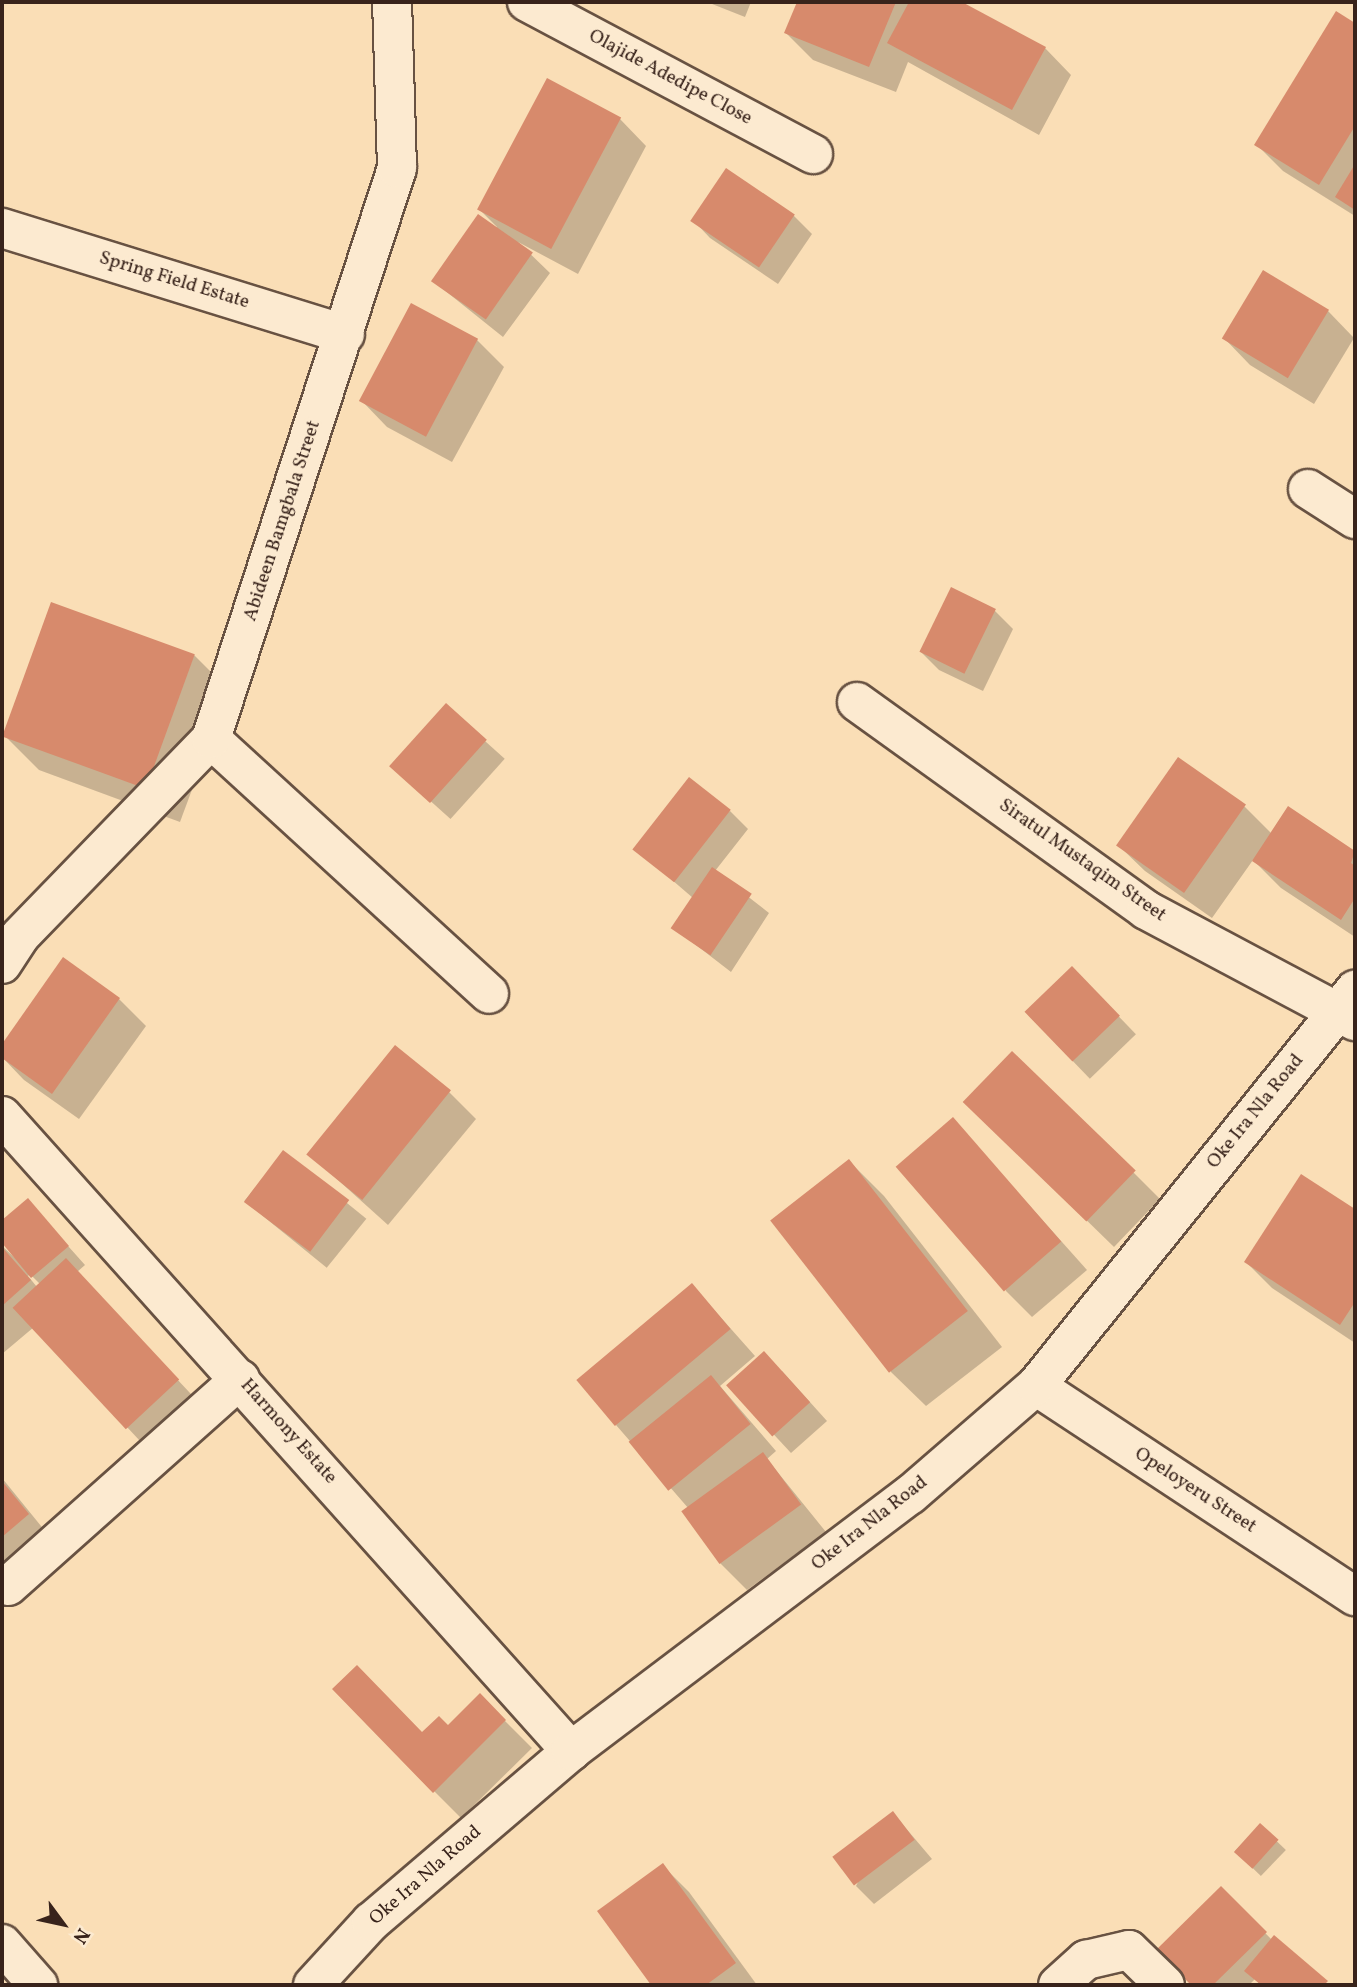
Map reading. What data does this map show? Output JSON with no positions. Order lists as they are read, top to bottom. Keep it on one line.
{"streets":{"street":["Olajide Adedipe Close","Spring Field Estate","Abideen Bamgbala Street","Siratul Mustaqim Street","Oke Ira Nla Road","Harmony Estate","Opeloyeru Street"]},"crossings":[["Spring Field Estate","Abideen Bamgbala Street"],["Siratul Mustaqim Street","Oke Ira Nla Road"],["Oke Ira Nla Road","Harmony Estate"],["Oke Ira Nla Road","Opeloyeru Street"]],"north":"bottom right"}
